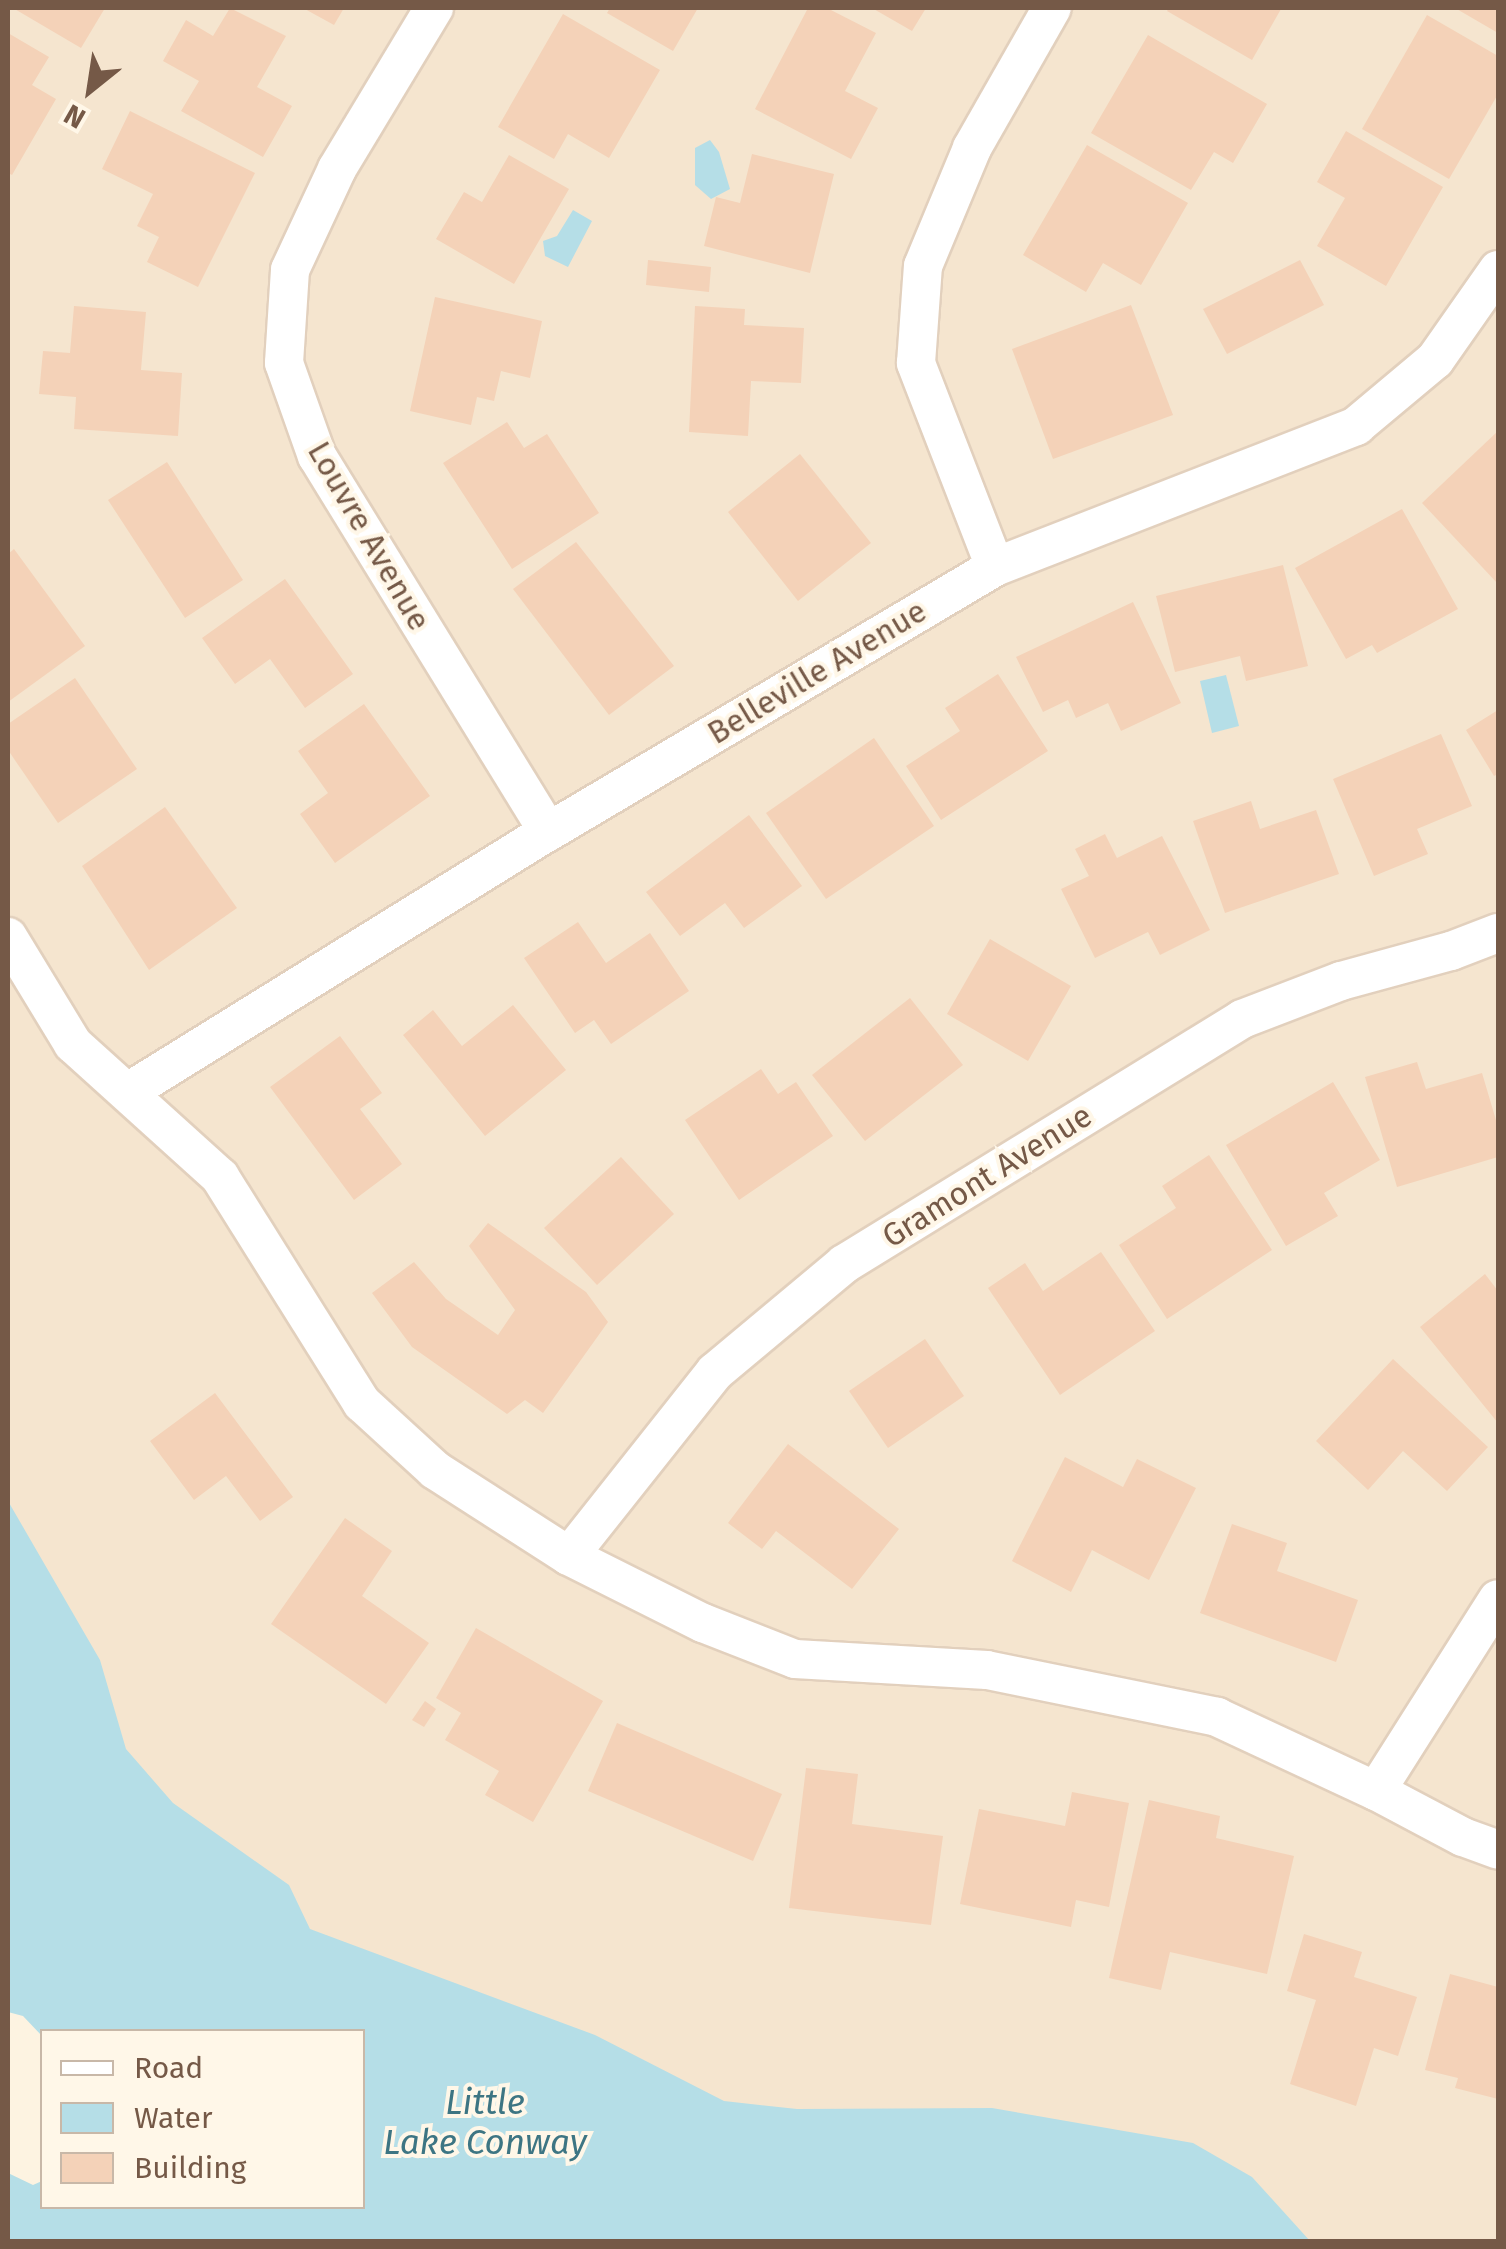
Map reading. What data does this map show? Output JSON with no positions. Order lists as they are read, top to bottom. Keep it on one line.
{"streets":{"street":["Louvre Avenue","Belleville Avenue","Gramont Avenue"]},"crossings":[["Louvre Avenue","Belleville Avenue"]],"water":["Little Lake Conway"],"legend":["Road","Water","Building"],"north":"bottom left"}
